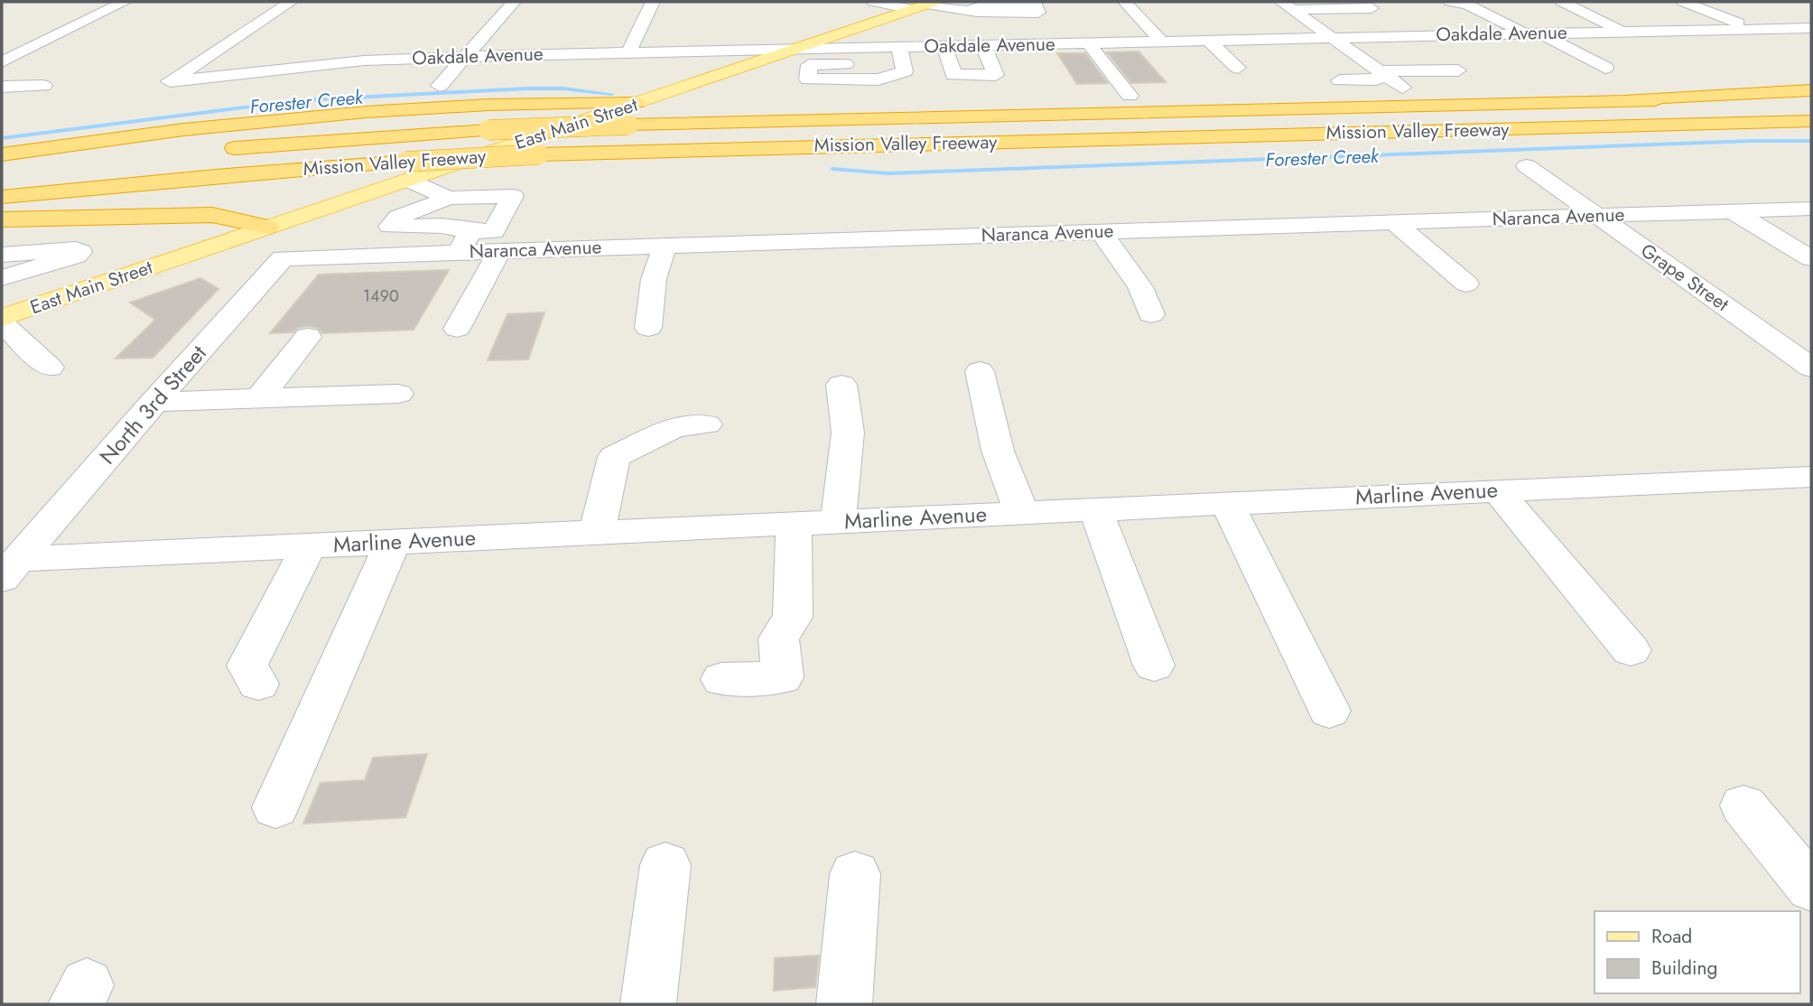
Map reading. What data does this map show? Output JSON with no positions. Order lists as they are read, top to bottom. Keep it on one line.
{"streets":{"highway":["Mission Valley Freeway"],"main road":["East Main Street"],"street":["Oakdale Avenue","Naranca Avenue","Grape Street","North 3rd Street","Marline Avenue"]},"crossings":[["Oakdale Avenue","East Main Street"],["East Main Street","Mission Valley Freeway"],["Naranca Avenue","Grape Street"],["Naranca Avenue","North 3rd Street"],["North 3rd Street","Marline Avenue"]],"water":["Forester Creek"],"house_numbers":["1490"],"legend":["Road","Building"]}
